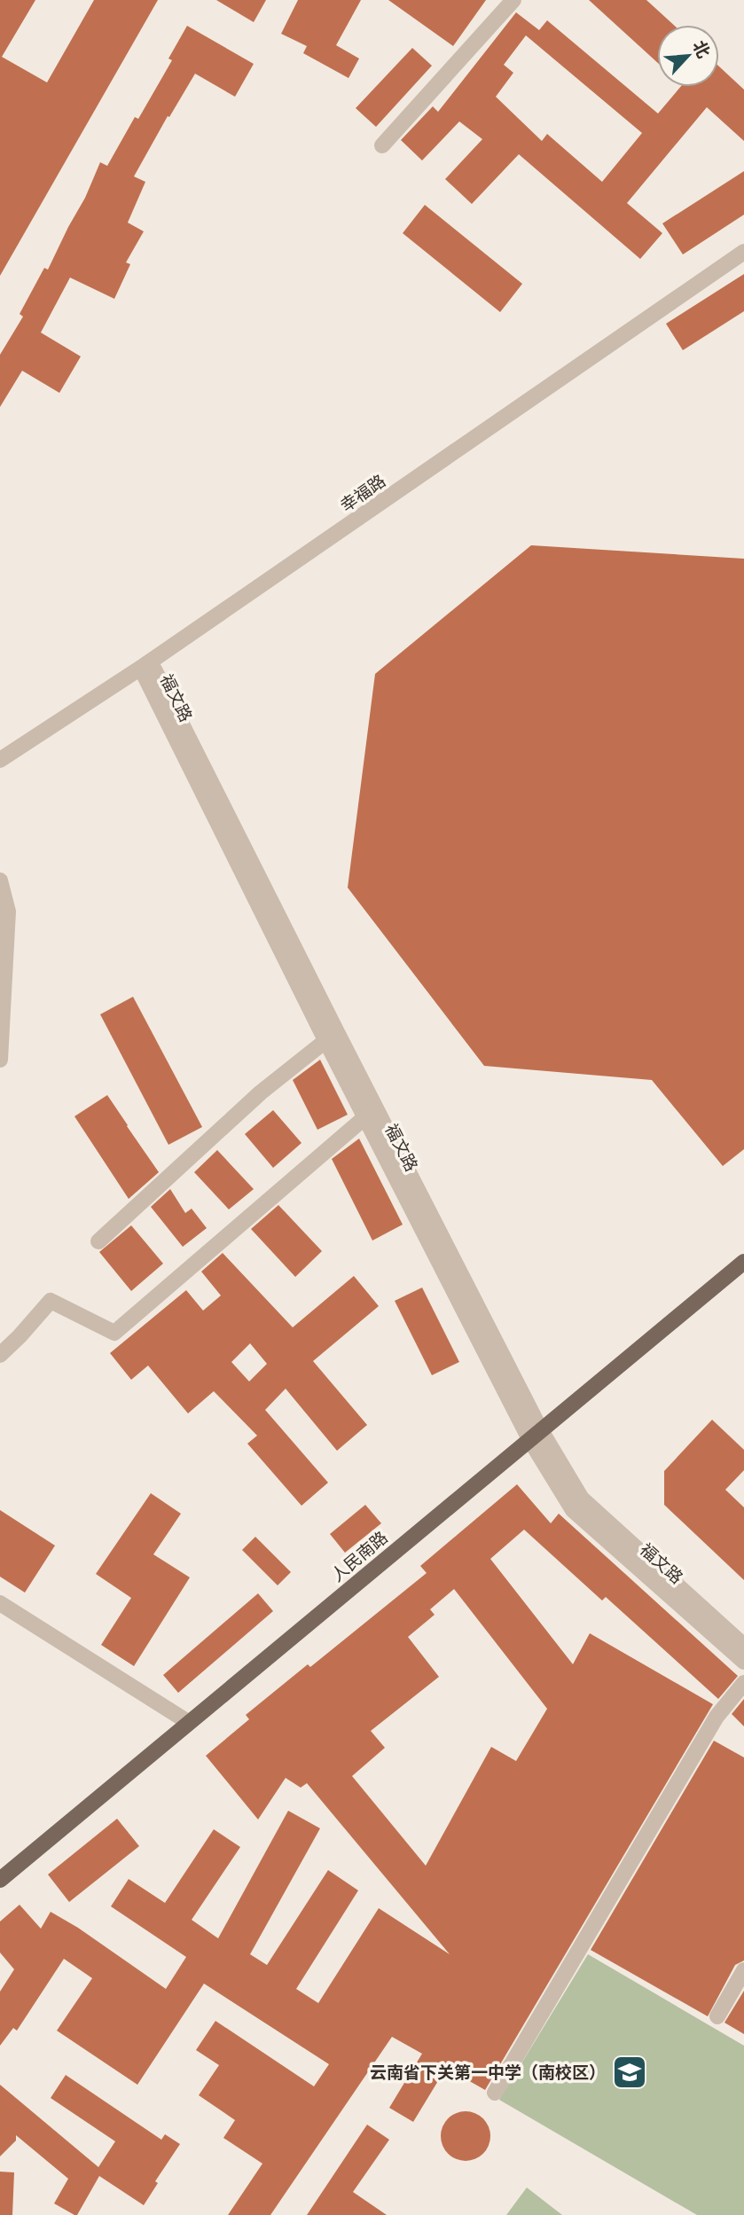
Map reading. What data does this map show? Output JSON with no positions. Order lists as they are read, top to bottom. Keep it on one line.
{"streets":{"main road":["人民南路"],"street":["幸福路","福文路"]},"crossings":[["幸福路","福文路"],["福文路","人民南路"]],"places":{"school or university":["云南省下关第一中学（南校区）"]},"north":"top right"}
